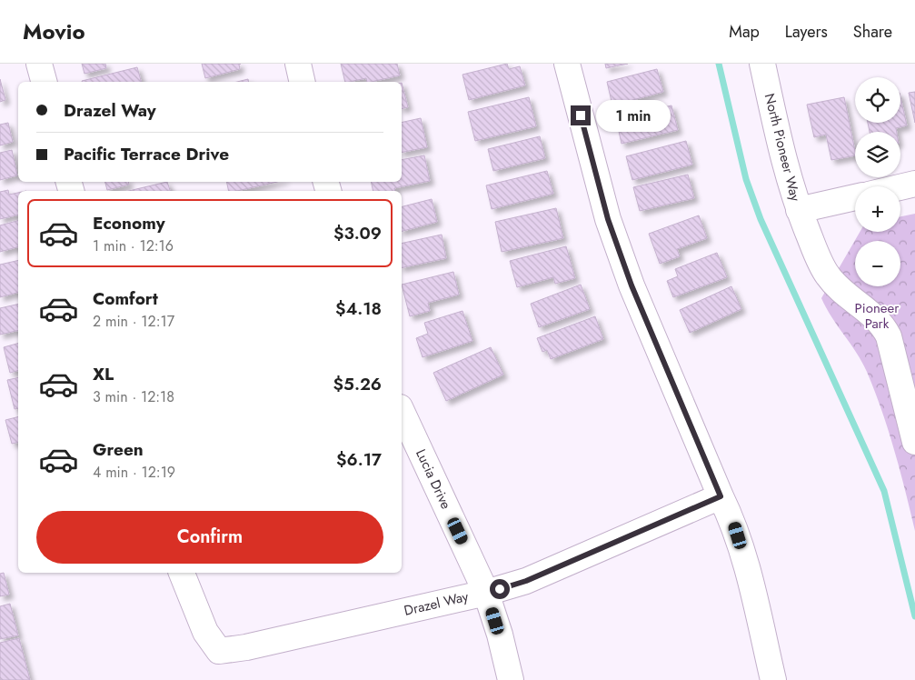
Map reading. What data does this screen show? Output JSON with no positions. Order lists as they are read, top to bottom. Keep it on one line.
{"streets":{"street":["North Pioneer Way","Lucia Drive","Drazel Way"]},"crossings":[["Lucia Drive","Drazel Way"]],"parks":["Pioneer Park"],"page":{"header":"Movio","nav":["Map","Layers","Share"],"map_buttons":["+","−"],"banner":["Drazel Way","Pacific Terrace Drive"],"bubble":"1 min","list":[{"name":"Economy","note":"1 min · 12:16","value":"$3.09"},{"name":"Comfort","note":"2 min · 12:17","value":"$4.18"},{"name":"XL","note":"3 min · 12:18","value":"$5.26"},{"name":"Green","note":"4 min · 12:19","value":"$6.17"}],"buttons":"Confirm"}}
